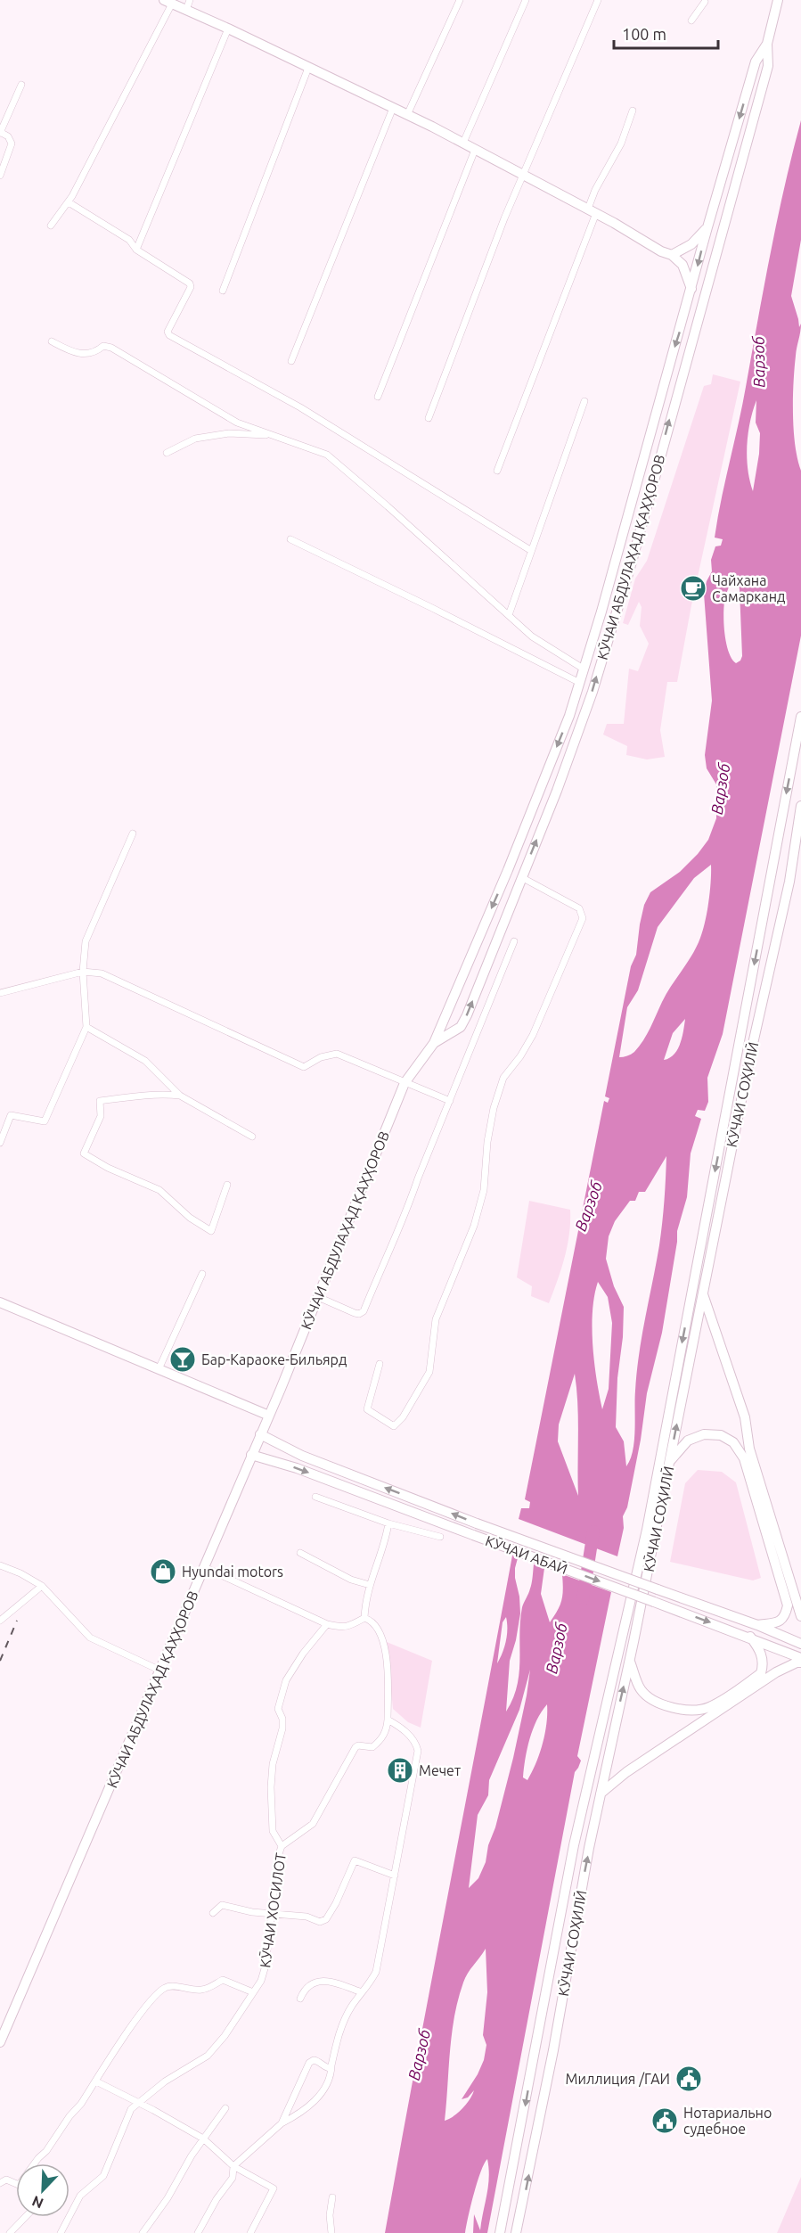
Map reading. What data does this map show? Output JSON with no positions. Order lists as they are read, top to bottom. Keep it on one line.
{"streets":{"main road":["КӮЧАИ АБДУЛАҲАД ҚАҲҲОРОВ","КӮЧАИ СОҲИЛӢ","КӮЧАИ АБАӢ"],"street":["КӮЧАИ ХОСИЛОТ"]},"crossings":[["КӮЧАИ АБДУЛАҲАД ҚАҲҲОРОВ","КӮЧАИ АБАӢ"]],"water":["Варзоб"],"places":{"cafe":["Чайхана Самарканд"],"bar":["Бар-Караоке-Бильярд"],"shop":["Hyundai motors"],"building":["Мечет"],"public building":["Миллиция /ГАИ","Нотариально судебное"]},"scale_bar":"100 m","north":"bottom left"}
